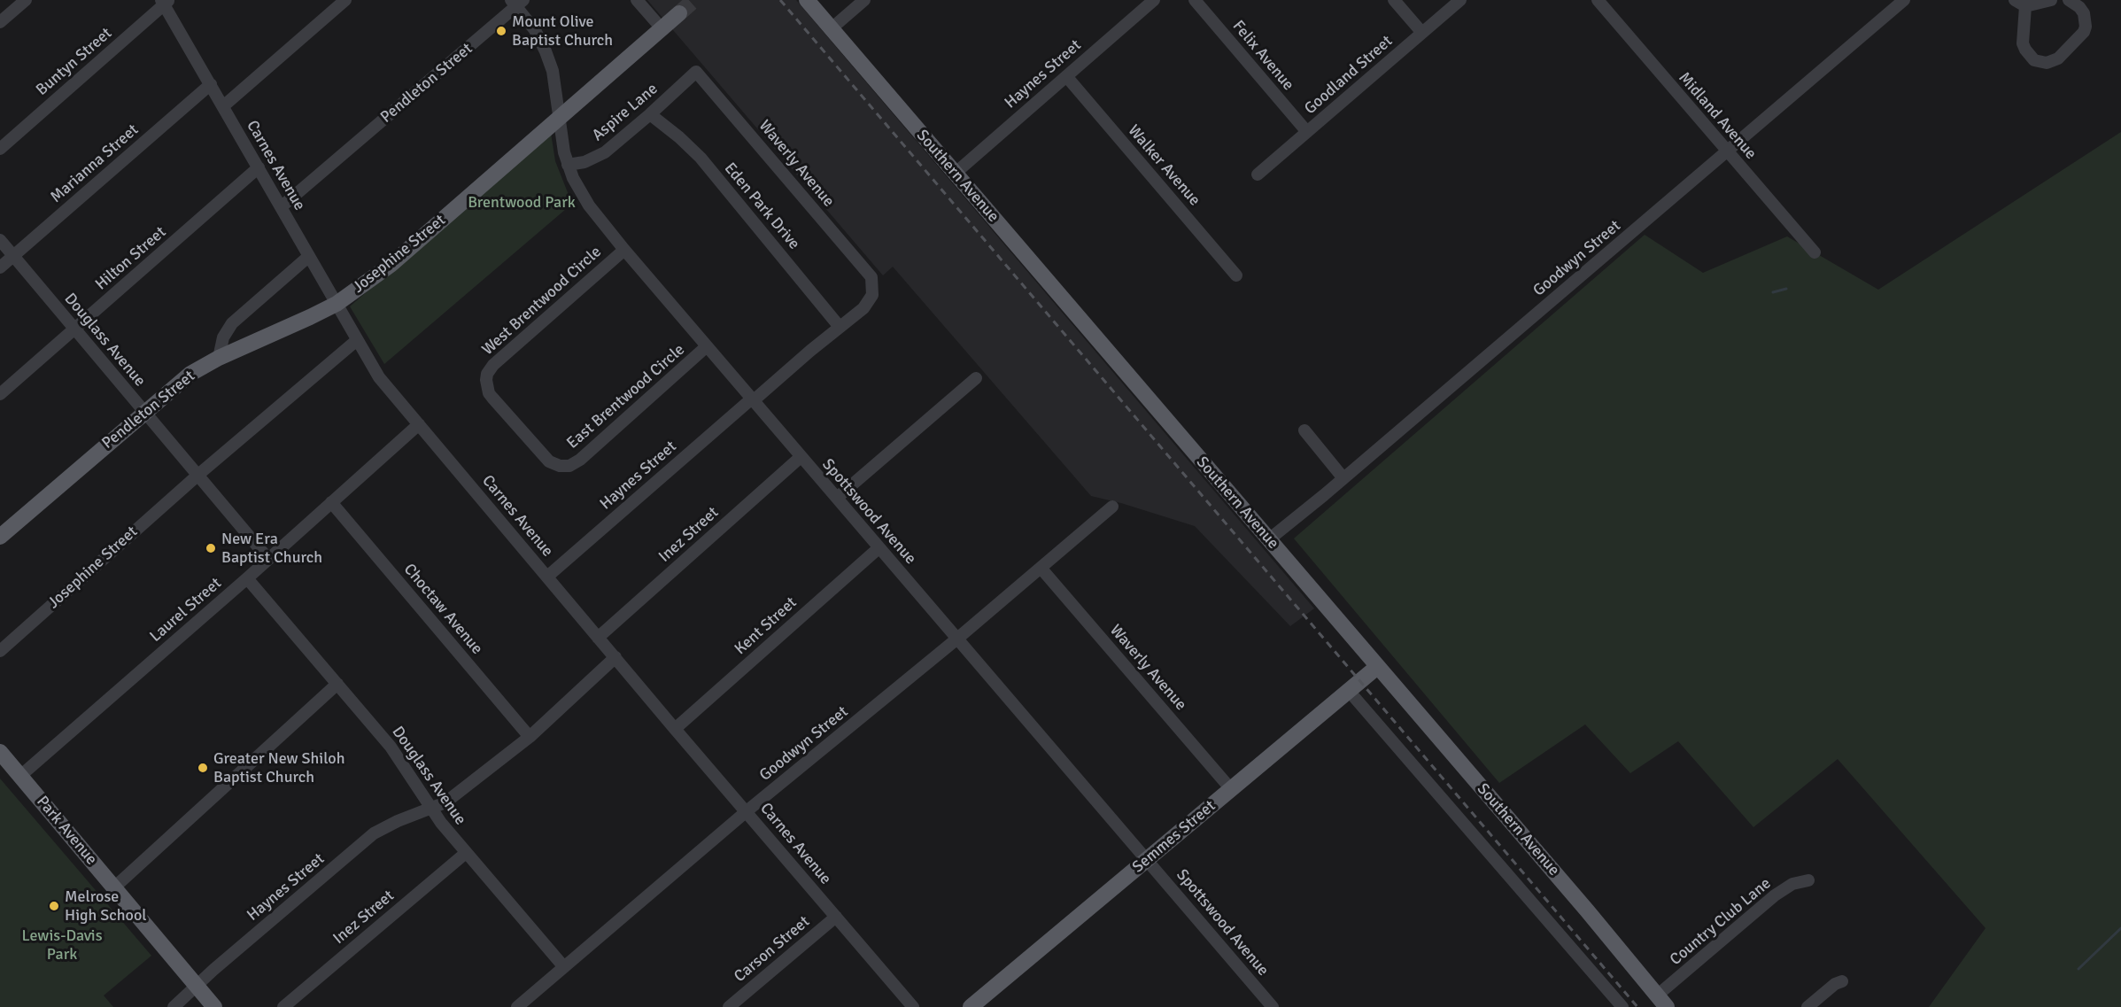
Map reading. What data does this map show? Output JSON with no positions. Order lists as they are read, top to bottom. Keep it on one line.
{"streets":{"main road":["Pendleton Street","Southern Avenue","Josephine Street","Park Avenue","Semmes Street"],"street":["Felix Avenue","Buntyn Street","Haynes Street","Goodland Street","Aspire Lane","Midland Avenue","Marianna Street","Waverly Avenue","Carnes Avenue","Walker Avenue","Eden Park Drive","Hilton Street","Goodwyn Street","West Brentwood Circle","Douglass Avenue","East Brentwood Circle","Spottswood Avenue","Inez Street","Choctaw Avenue","Laurel Street","Kent Street","Country Club Lane","Carson Street"]},"crossings":[["Felix Avenue","Goodland Street"],["Buntyn Street","Carnes Avenue"],["Haynes Street","Waverly Avenue"],["Haynes Street","Carnes Avenue"],["Haynes Street","Walker Avenue"],["Haynes Street","Southern Avenue"],["Haynes Street","Eden Park Drive"],["Haynes Street","Douglass Avenue"],["Haynes Street","Spottswood Avenue"],["Haynes Street","Park Avenue"],["Pendleton Street","Carnes Avenue"],["Pendleton Street","Josephine Street"],["Pendleton Street","Douglass Avenue"],["Pendleton Street","Spottswood Avenue"],["Aspire Lane","Waverly Avenue"],["Aspire Lane","Eden Park Drive"],["Aspire Lane","Spottswood Avenue"],["Midland Avenue","Goodwyn Street"],["Marianna Street","Carnes Avenue"],["Marianna Street","Douglass Avenue"],["Waverly Avenue","Goodwyn Street"],["Waverly Avenue","Semmes Street"],["Carnes Avenue","Josephine Street"],["Carnes Avenue","Hilton Street"],["Carnes Avenue","Goodwyn Street"],["Carnes Avenue","Inez Street"],["Carnes Avenue","Laurel Street"],["Carnes Avenue","Kent Street"],["Carnes Avenue","Carson Street"],["Southern Avenue","Goodwyn Street"],["Southern Avenue","Semmes Street"],["Southern Avenue","Country Club Lane"],["Josephine Street","Douglass Avenue"],["Josephine Street","Spottswood Avenue"],["Hilton Street","Douglass Avenue"],["Goodwyn Street","Douglass Avenue"],["Goodwyn Street","Spottswood Avenue"],["West Brentwood Circle","East Brentwood Circle"],["West Brentwood Circle","Spottswood Avenue"],["Douglass Avenue","Inez Street"],["Douglass Avenue","Laurel Street"],["East Brentwood Circle","Spottswood Avenue"],["Spottswood Avenue","Inez Street"],["Spottswood Avenue","Kent Street"],["Spottswood Avenue","Semmes Street"],["Choctaw Avenue","Laurel Street"],["Laurel Street","Park Avenue"]],"parks":["Brentwood Park","Lewis-Davis Park"],"places":["Mount Olive Baptist Church","New Era Baptist Church","Greater New Shiloh Baptist Church","Melrose High School"]}
